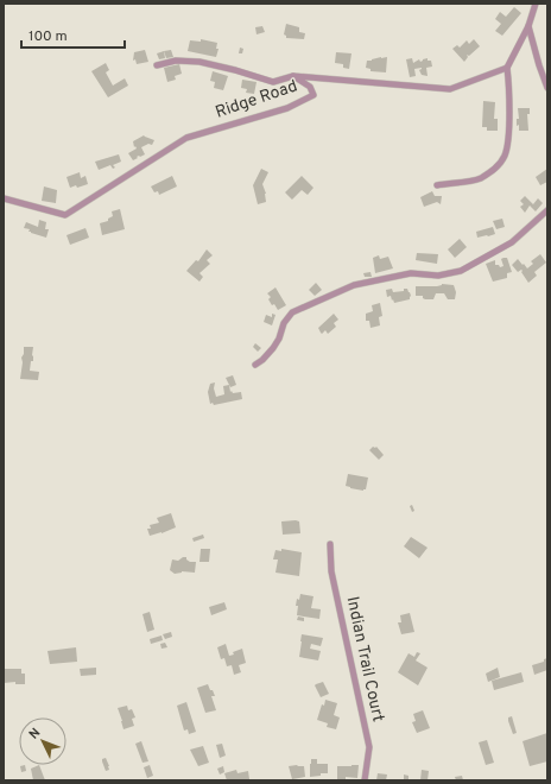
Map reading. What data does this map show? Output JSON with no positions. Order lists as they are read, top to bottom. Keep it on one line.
{"streets":{"street":["Ridge Road","Indian Trail Court"]},"scale_bar":"100 m","north":"top left"}
